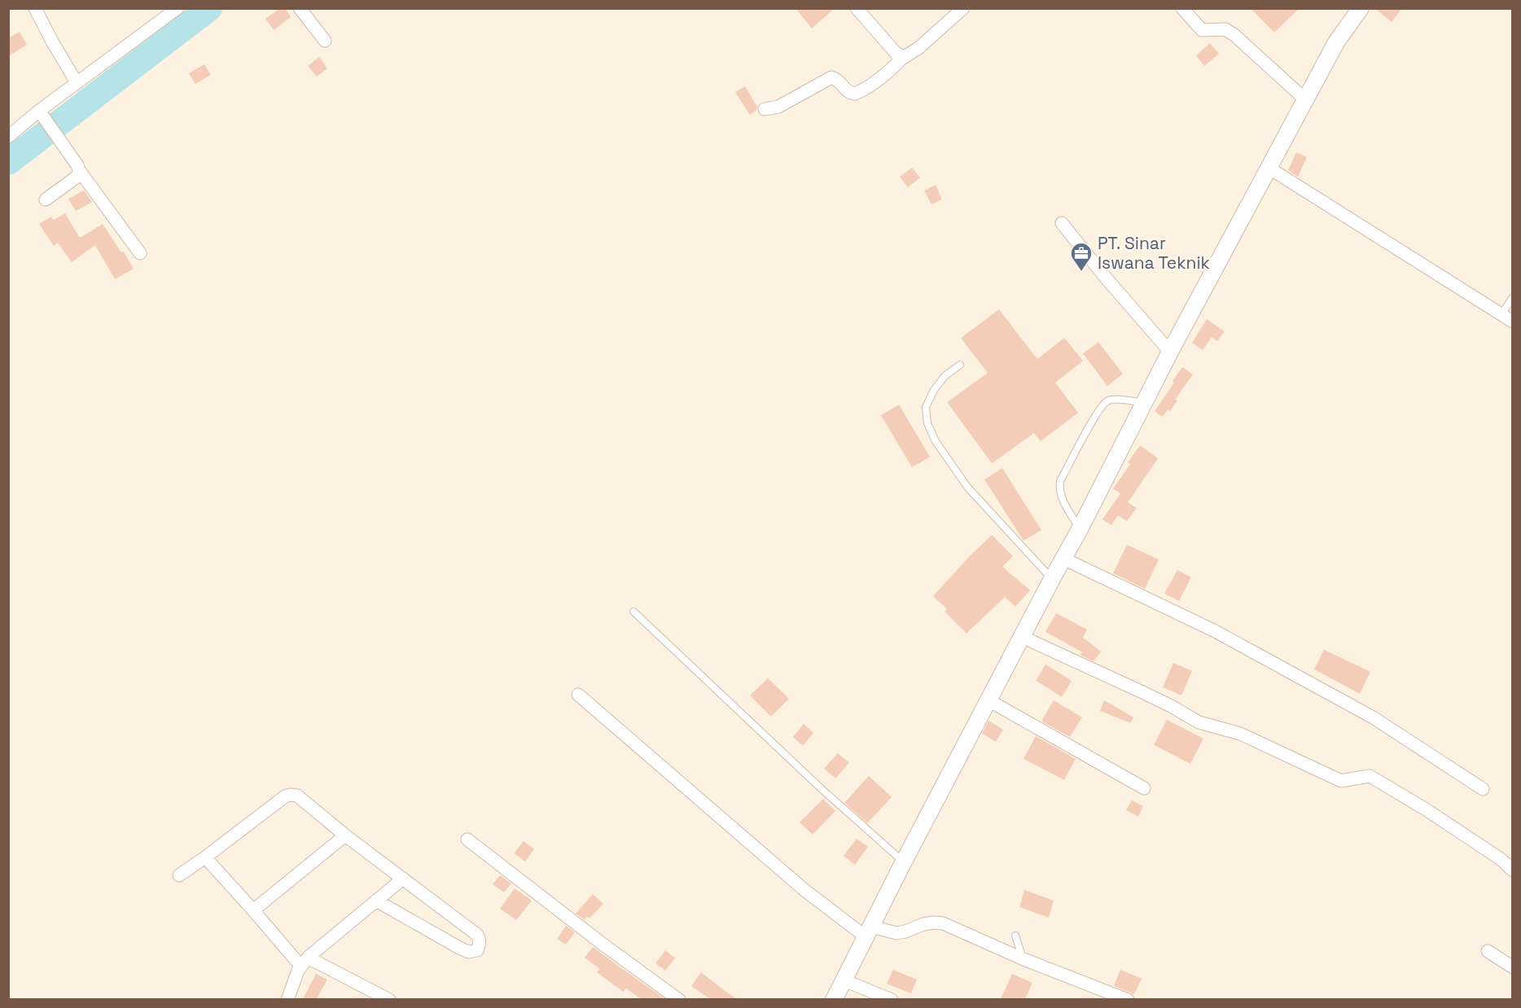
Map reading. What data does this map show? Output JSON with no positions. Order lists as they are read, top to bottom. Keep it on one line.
{"places":{"office":["PT. Sinar Iswana Teknik"]}}
